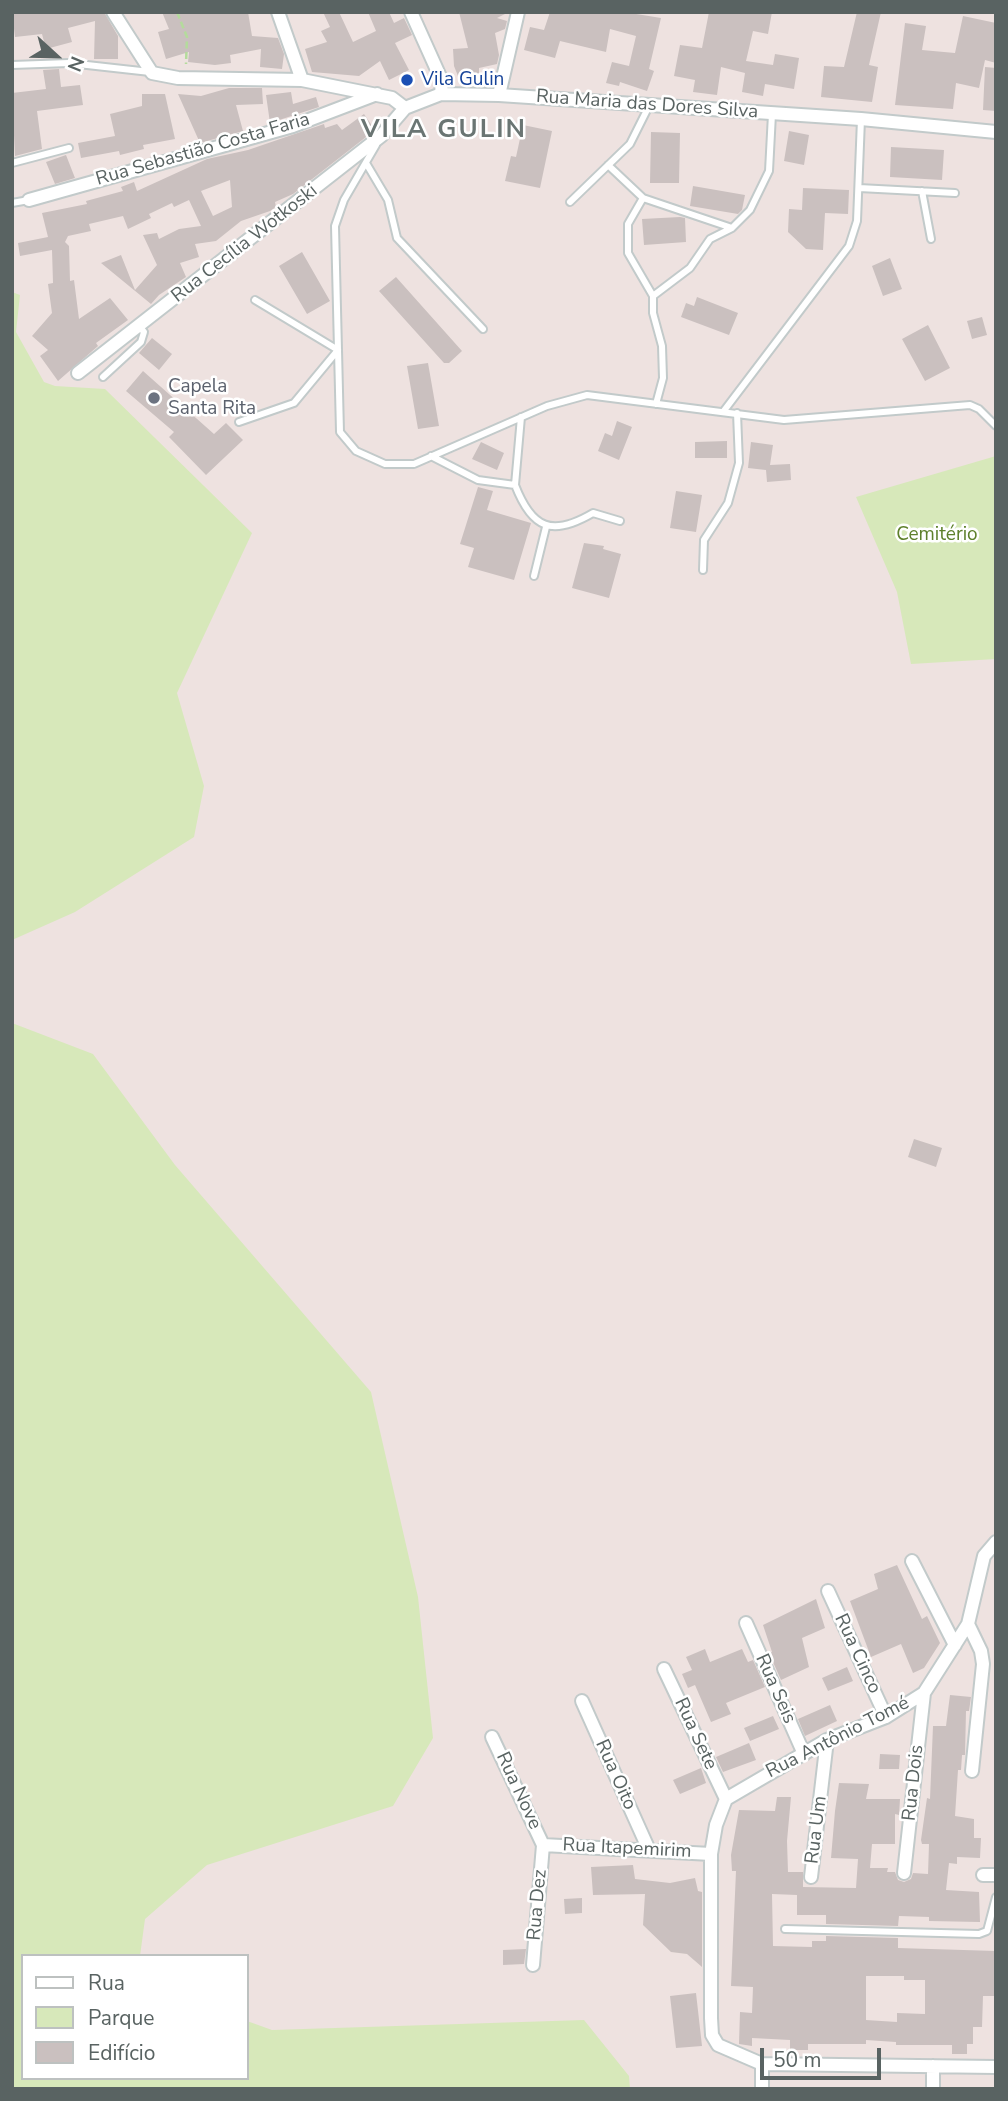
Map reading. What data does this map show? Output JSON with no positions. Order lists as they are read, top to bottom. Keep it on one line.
{"streets":{"street":["Rua Maria das Dores Silva","Rua Sebastião Costa Faria","Rua Cecília Wotkoski","Rua Cinco","Rua Seis","Rua Sete","Rua Antônio Tomé","Rua Oito","Rua Dois","Rua Nove","Rua Um","Rua Itapemirim","Rua Dez"]},"crossings":[["Rua Maria das Dores Silva","Rua Cecília Wotkoski"],["Rua Cinco","Rua Antônio Tomé"],["Rua Seis","Rua Antônio Tomé"],["Rua Sete","Rua Antônio Tomé"],["Rua Antônio Tomé","Rua Dois"],["Rua Antônio Tomé","Rua Um"],["Rua Oito","Rua Itapemirim"],["Rua Nove","Rua Itapemirim"],["Rua Nove","Rua Dez"],["Rua Itapemirim","Rua Dez"]],"districts":["VILA GULIN"],"parks":["Cemitério"],"places":["Vila Gulin","Capela Santa Rita"],"legend":["Rua","Parque","Edifício"],"scale_bar":"50 m","north":"right"}
